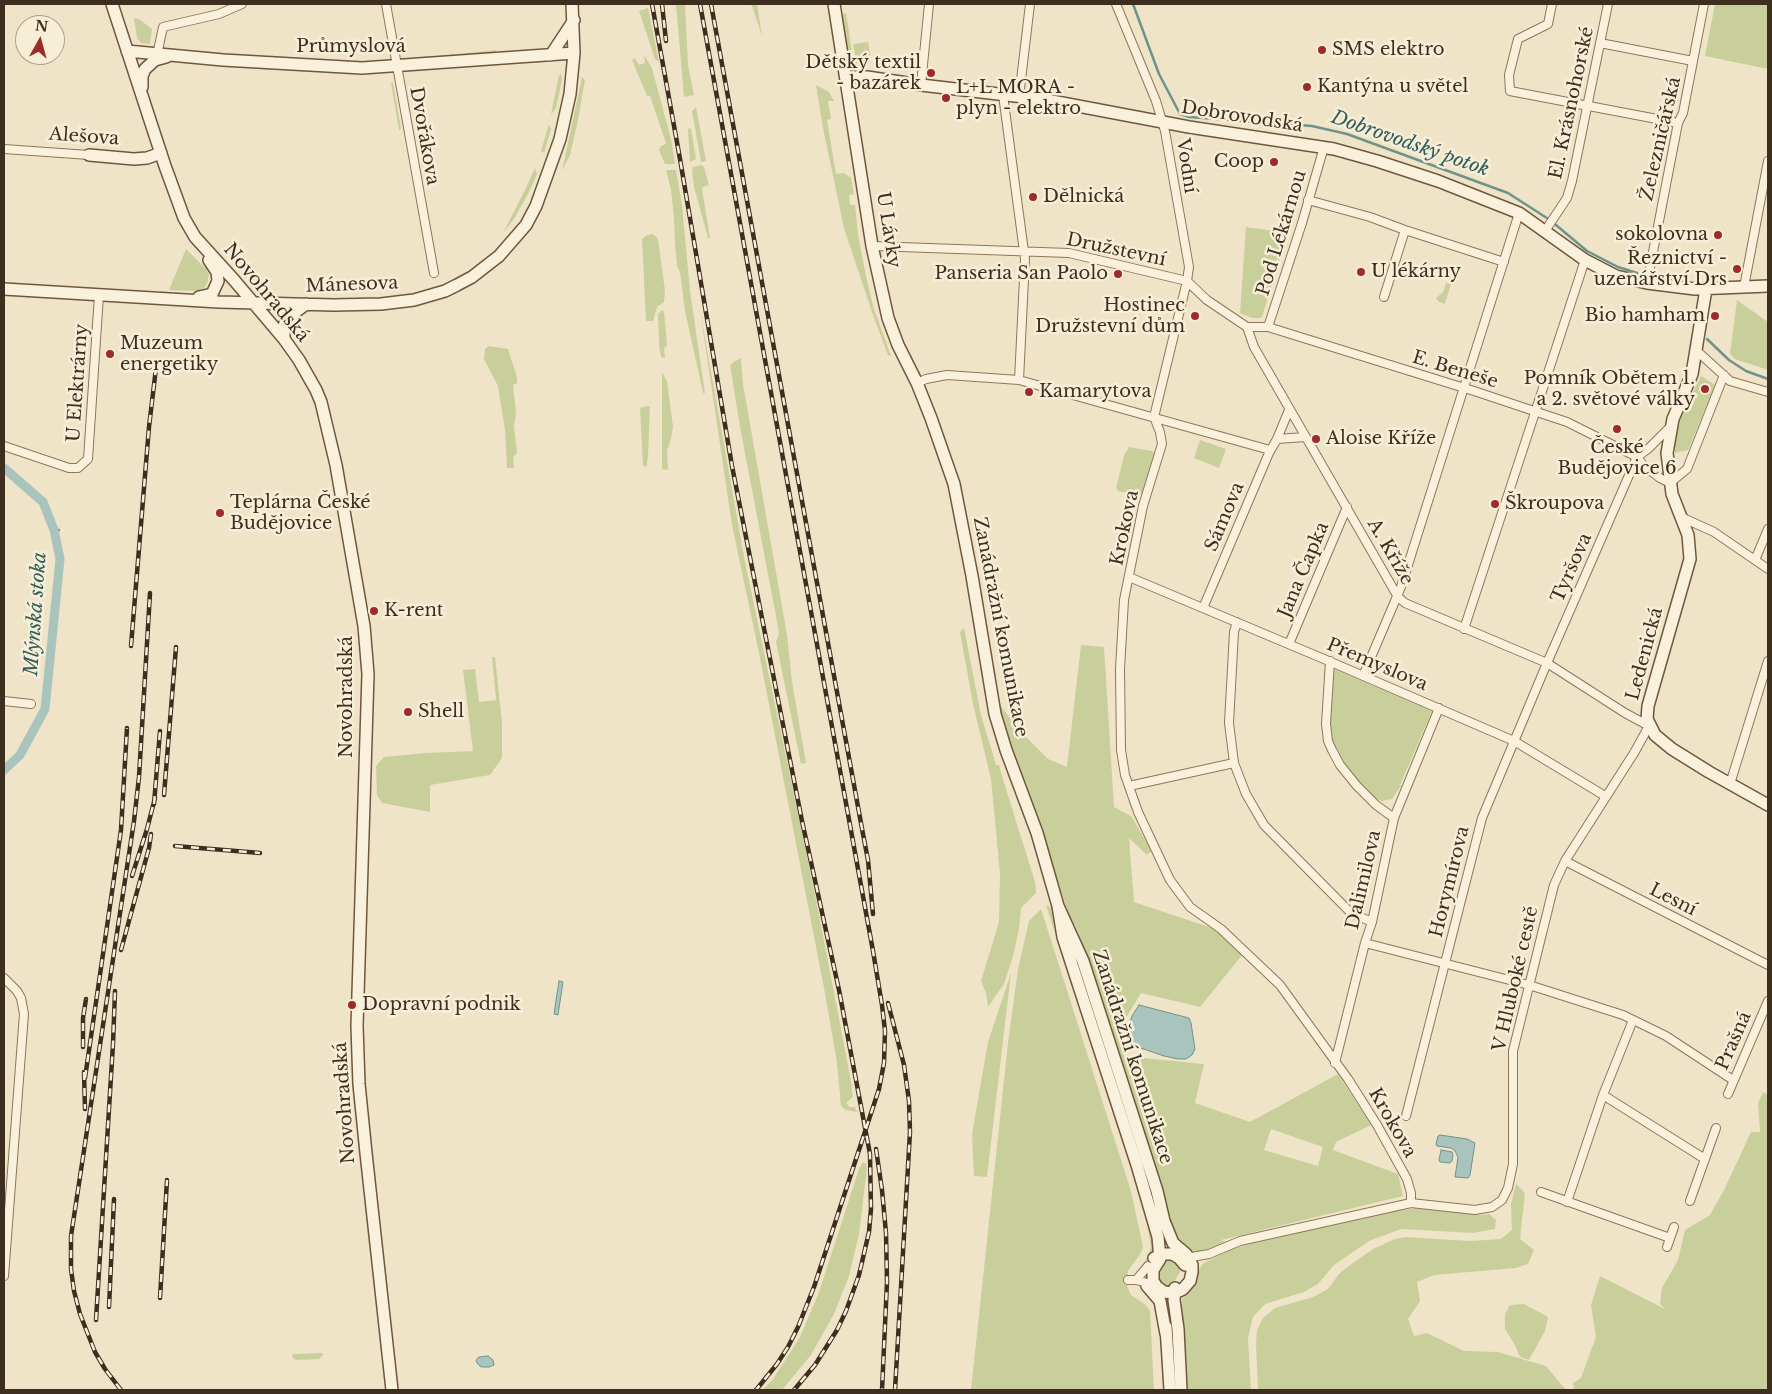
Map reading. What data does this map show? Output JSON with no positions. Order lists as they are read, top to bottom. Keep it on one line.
{"streets":{"main road":["Průmyslová","Dobrovodská","Alešova","U Lávky","Mánesova","Novohradská","Zanádražní komunikace","Ledenická"],"street":["El. Krásnohorské","Dvořákova","Železničářská","Vodní","Pod Lékárnou","Družstevní","E. Beneše","U Elektrárny","Sámova","Krokova","A. Kříže","Tyršova","Jana Čapka","Přemyslova","Dalimilova","Horymírova","Lesní","V Hluboké cestě","Prašná"]},"crossings":[["Průmyslová","Dvořákova"],["Průmyslová","Mánesova"],["Průmyslová","Novohradská"],["El. Krásnohorské","Dobrovodská"],["El. Krásnohorské","Železničářská"],["Dobrovodská","Železničářská"],["Dobrovodská","Vodní"],["Dobrovodská","U Lávky"],["Dobrovodská","Pod Lékárnou"],["Dobrovodská","Ledenická"],["Alešova","Novohradská"],["Vodní","Družstevní"],["U Lávky","Družstevní"],["U Lávky","Zanádražní komunikace"],["Pod Lékárnou","E. Beneše"],["Družstevní","E. Beneše"],["Družstevní","A. Kříže"],["Mánesova","Novohradská"],["Mánesova","U Elektrárny"],["E. Beneše","A. Kříže"],["E. Beneše","Tyršova"],["E. Beneše","Ledenická"],["Sámova","A. Kříže"],["Sámova","Přemyslova"],["Krokova","Přemyslova"],["Krokova","Dalimilova"],["Krokova","V Hluboké cestě"],["A. Kříže","Tyršova"],["A. Kříže","Jana Čapka"],["A. Kříže","Ledenická"],["A. Kříže","Horymírova"],["A. Kříže","V Hluboké cestě"],["Tyršova","Ledenická"],["Tyršova","Horymírova"],["Jana Čapka","Přemyslova"],["Zanádražní komunikace","V Hluboké cestě"],["Ledenická","V Hluboké cestě"],["Přemyslova","Dalimilova"],["Přemyslova","Horymírova"],["Přemyslova","V Hluboké cestě"],["Lesní","V Hluboké cestě"]],"water":["Dobrovodský potok","Mlýnská stoka"],"places":["SMS elektro","Dětský textil - bazárek","Kantýna u světel","L+L MORA - plyn - elektro","Coop","Dělnická","sokolovna","Řeznictví - uzenářství Drs","U lékárny","Panseria San Paolo","Hostinec Družstevní dům","Bio hamham","Muzeum energetiky","Pomník Obětem 1. a 2. světové války","Kamarytova","České Budějovice 6","Aloise Kříže","Škroupova","Teplárna České Budějovice","K-rent","Shell","Dopravní podnik"],"north":"top"}
